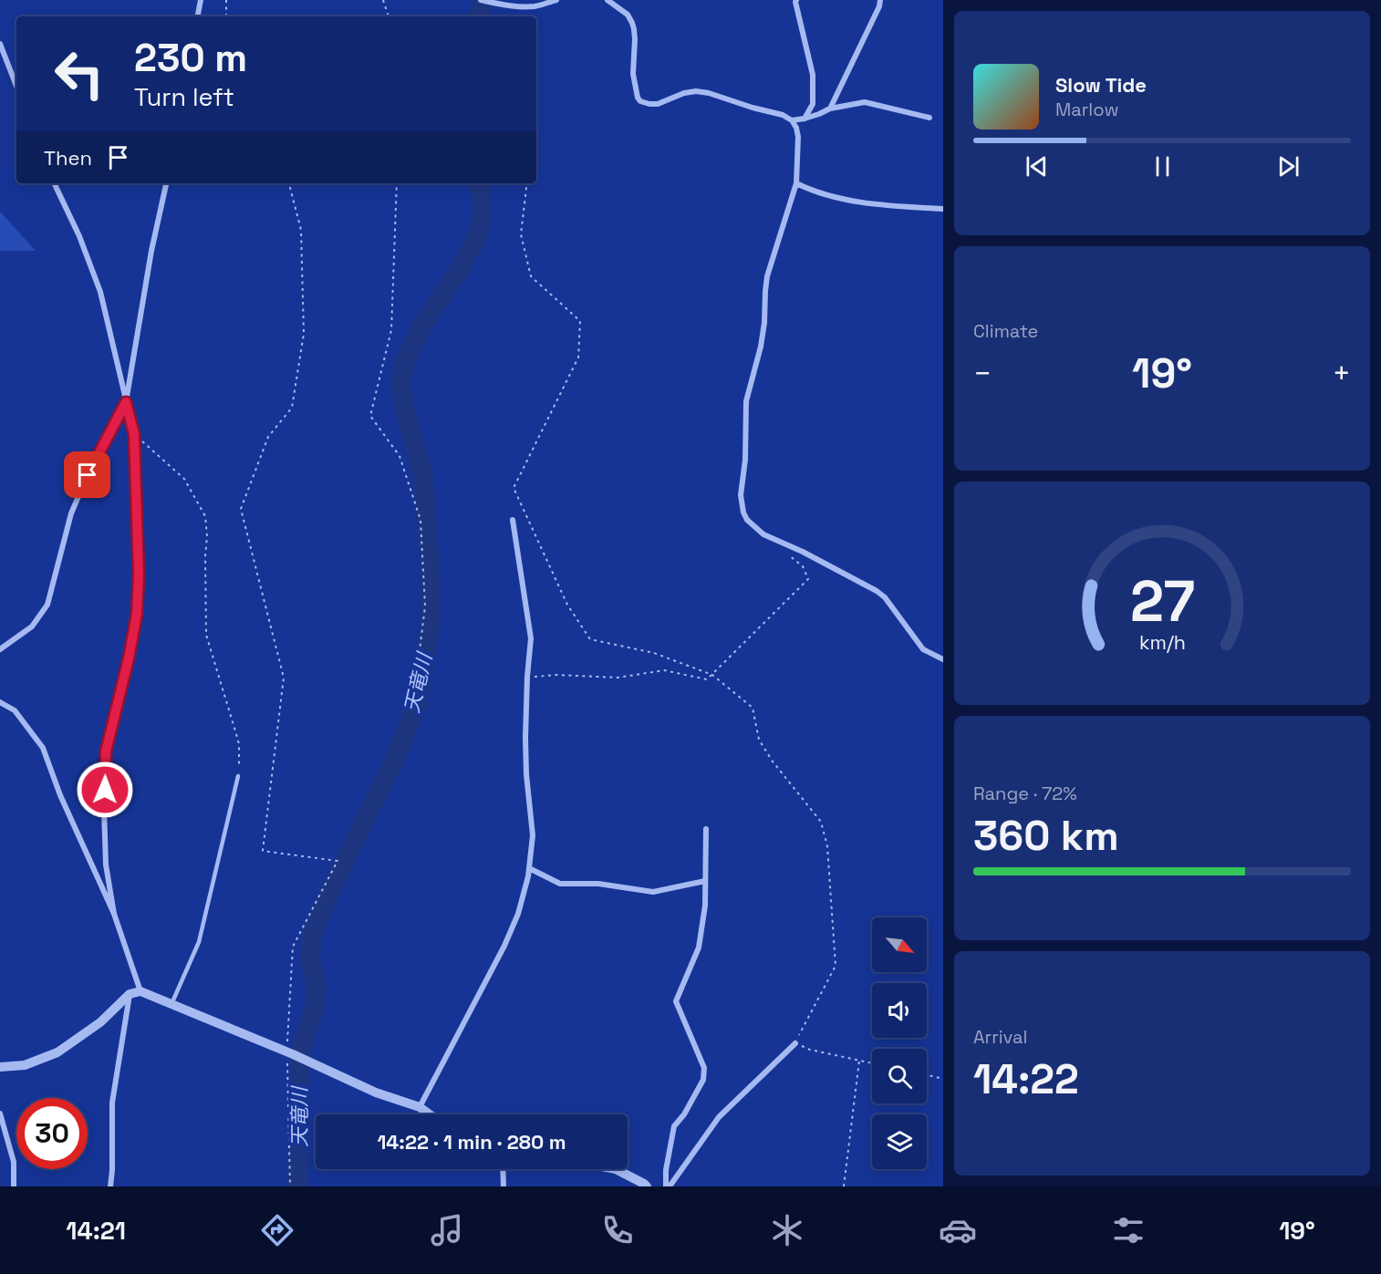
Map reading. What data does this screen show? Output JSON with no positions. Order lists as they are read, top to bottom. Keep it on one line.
{"water":["天竜川"],"north":"bottom right","page":{"turn":["230 m","Turn left"],"song":["Slow Tide","Marlow"],"then":"Then","tile":["Climate",["Range · 72%","360 km"],["Arrival","14:22"]],"heat":["−","19°","+"],"limit":"30","trip":"14:22 · 1 min · 280 m","tabs":["14:21","19°"],"gauge":["27","km/h"]}}
